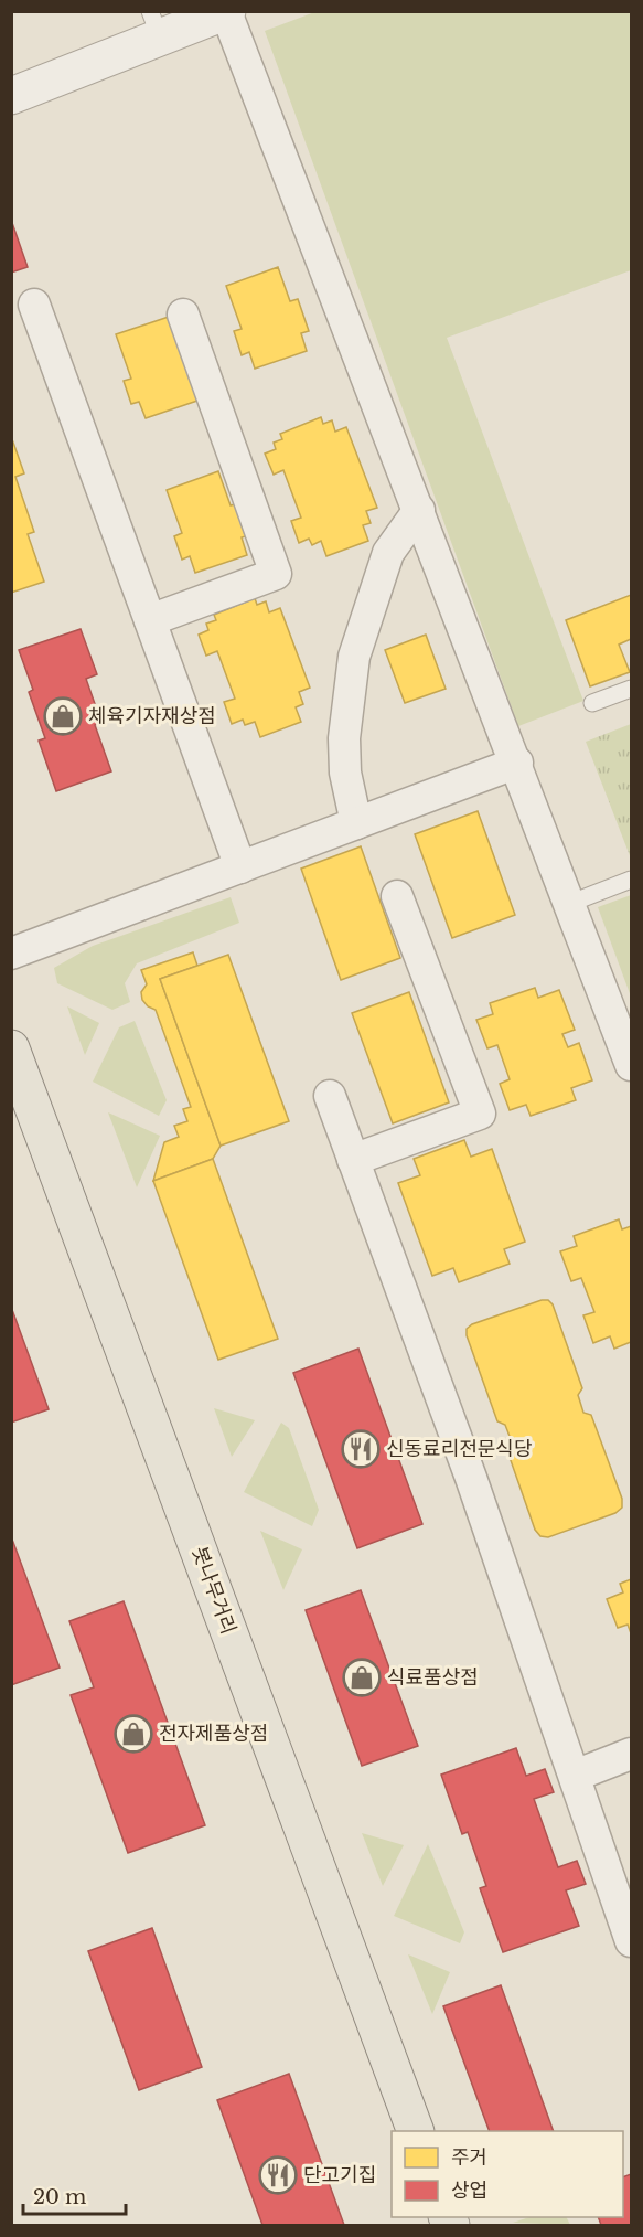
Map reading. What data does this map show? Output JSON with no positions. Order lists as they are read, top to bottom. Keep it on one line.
{"streets":{"main road":["봇나무거리"]},"places":{"shop":["체육기자재상점","식료품상점","전자제품상점"],"restaurant":["신동료리전문식당","단고기집"]},"legend":["주거","상업"],"scale_bar":"20 m"}
